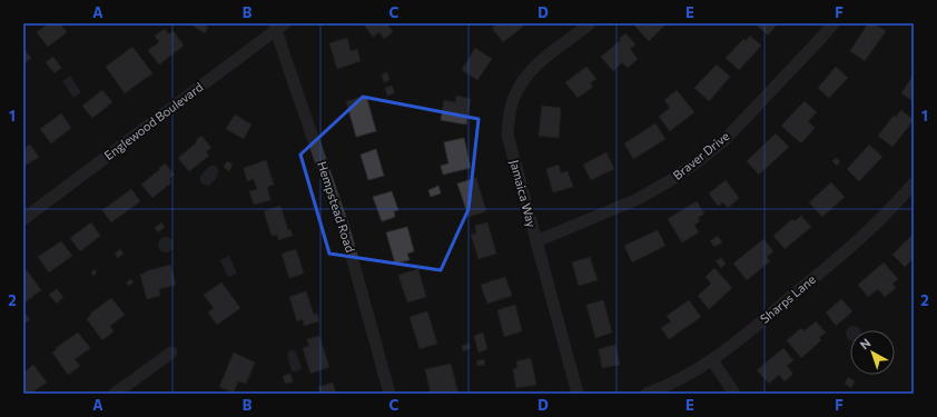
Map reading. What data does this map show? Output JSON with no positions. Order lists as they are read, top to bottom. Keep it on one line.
{"streets":{"street":["Englewood Boulevard","Braver Drive","Jamaica Way","Hempstead Road","Sharps Lane"]},"crossings":[["Englewood Boulevard","Hempstead Road"],["Braver Drive","Jamaica Way"]],"north":"top left","grid":{"columns":["A","B","C","D","E","F"],"rows":["1","2"]}}
